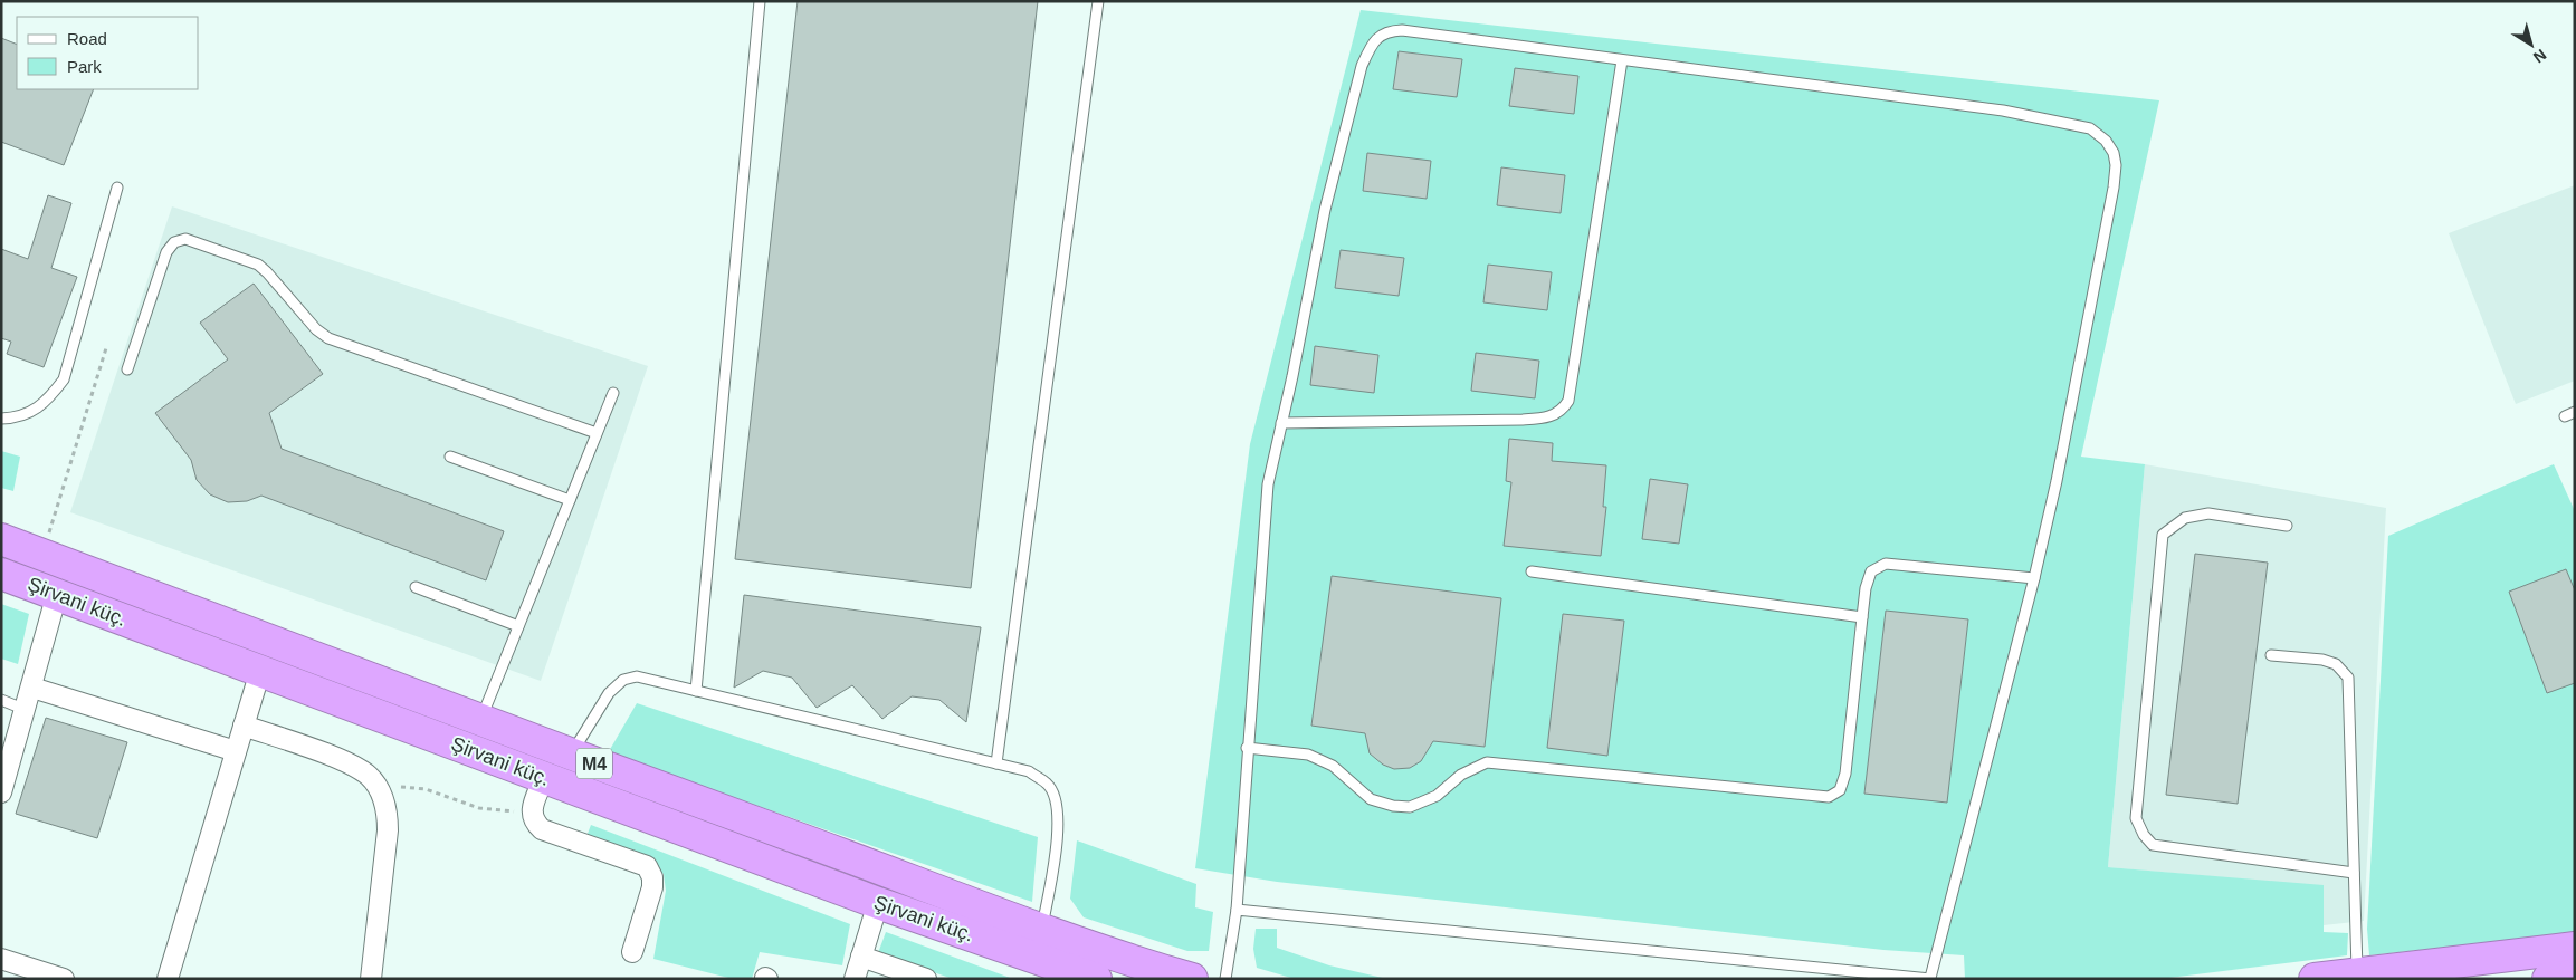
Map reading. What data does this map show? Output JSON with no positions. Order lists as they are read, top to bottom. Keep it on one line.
{"streets":{"highway":["Şirvani küç.","M4"]},"legend":["Road","Park"],"north":"bottom right"}
